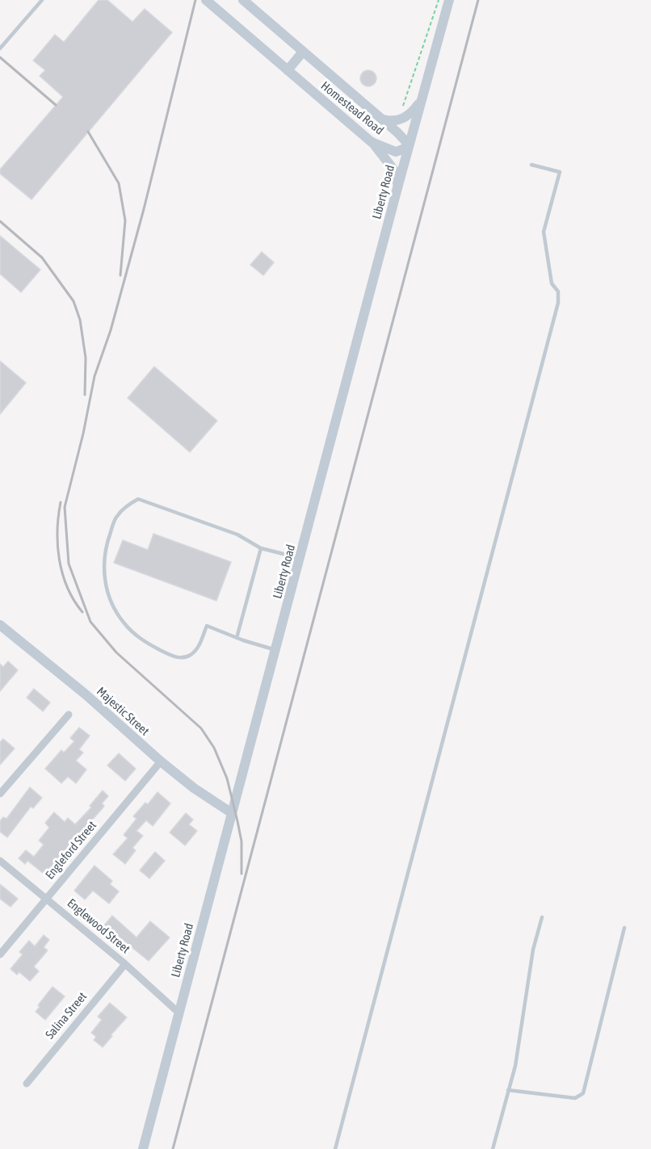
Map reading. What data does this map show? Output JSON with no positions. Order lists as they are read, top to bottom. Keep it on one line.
{"streets":{"main road":["Homestead Road","Liberty Road","Majestic Street"],"street":["Engleford Street","Englewood Street","Salina Street"]},"crossings":[["Homestead Road","Liberty Road"],["Liberty Road","Majestic Street"],["Liberty Road","Englewood Street"],["Majestic Street","Engleford Street"],["Engleford Street","Englewood Street"],["Englewood Street","Salina Street"]]}
